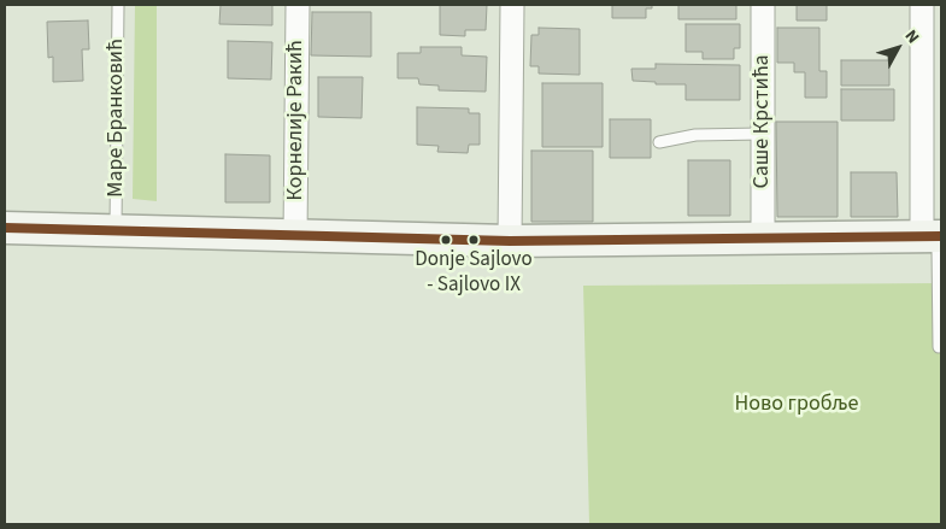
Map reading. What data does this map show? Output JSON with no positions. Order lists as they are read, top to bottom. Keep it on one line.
{"streets":{"street":["Корнелије Ракић","Саше Крстића"],"lane":["Маре Бранковић"]},"parks":["Ново гробље"],"places":["Donje Sajlovo - Sajlovo IX"],"north":"top right"}
